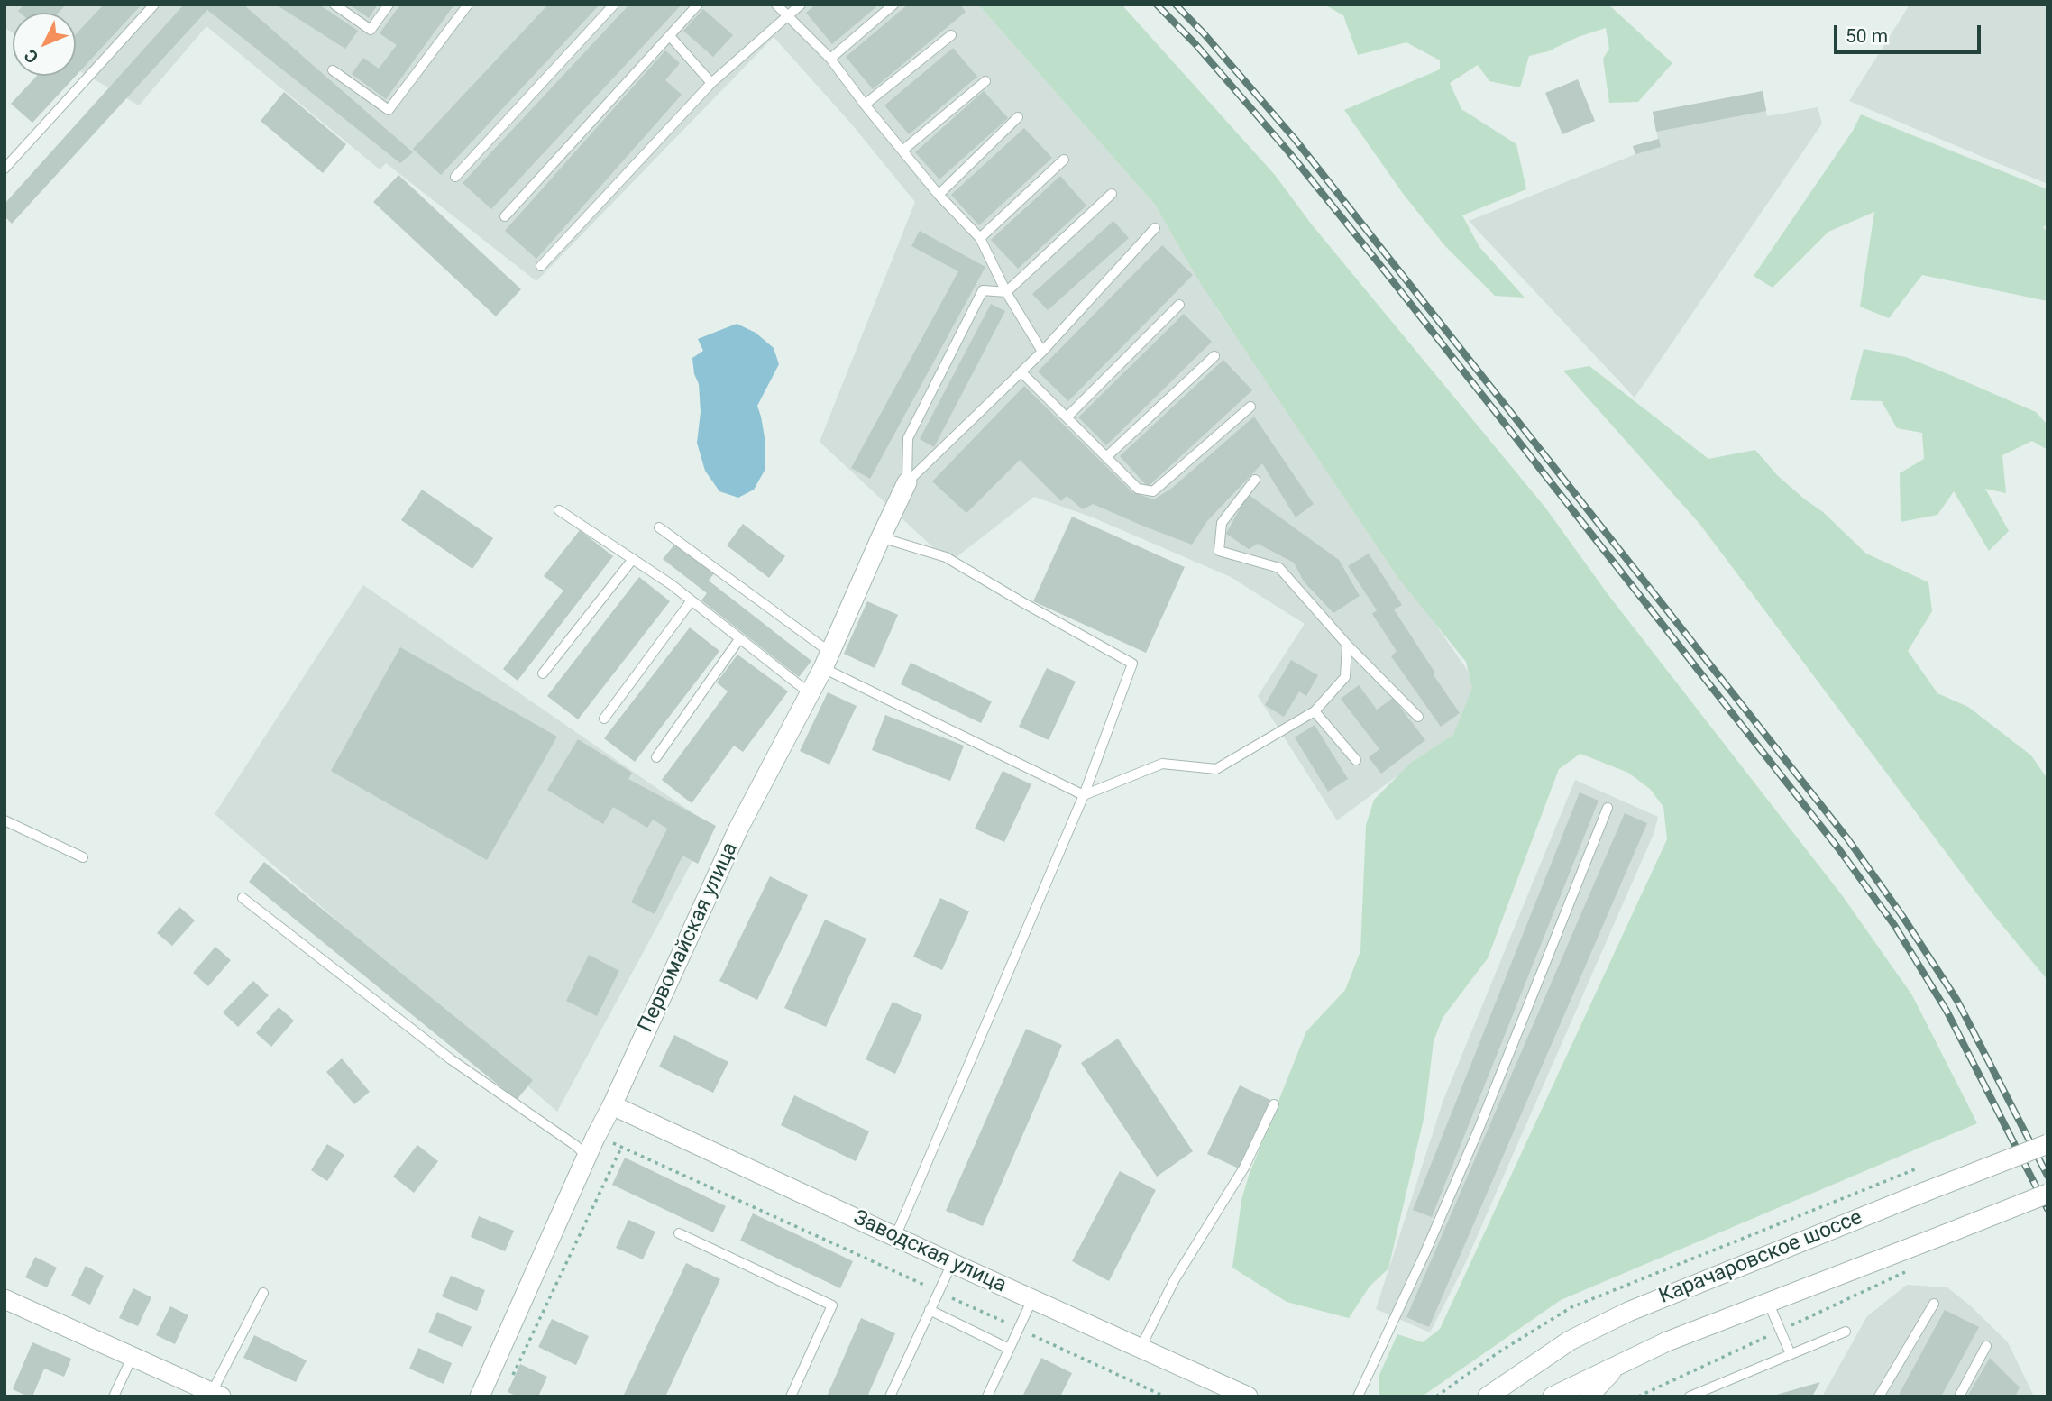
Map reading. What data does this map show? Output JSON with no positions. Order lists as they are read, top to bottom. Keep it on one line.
{"streets":{"street":["Первомайская улица","Заводская улица","Карачаровское шоссе"]},"crossings":[["Первомайская улица","Заводская улица"]],"scale_bar":"50 m","north":"bottom left"}
